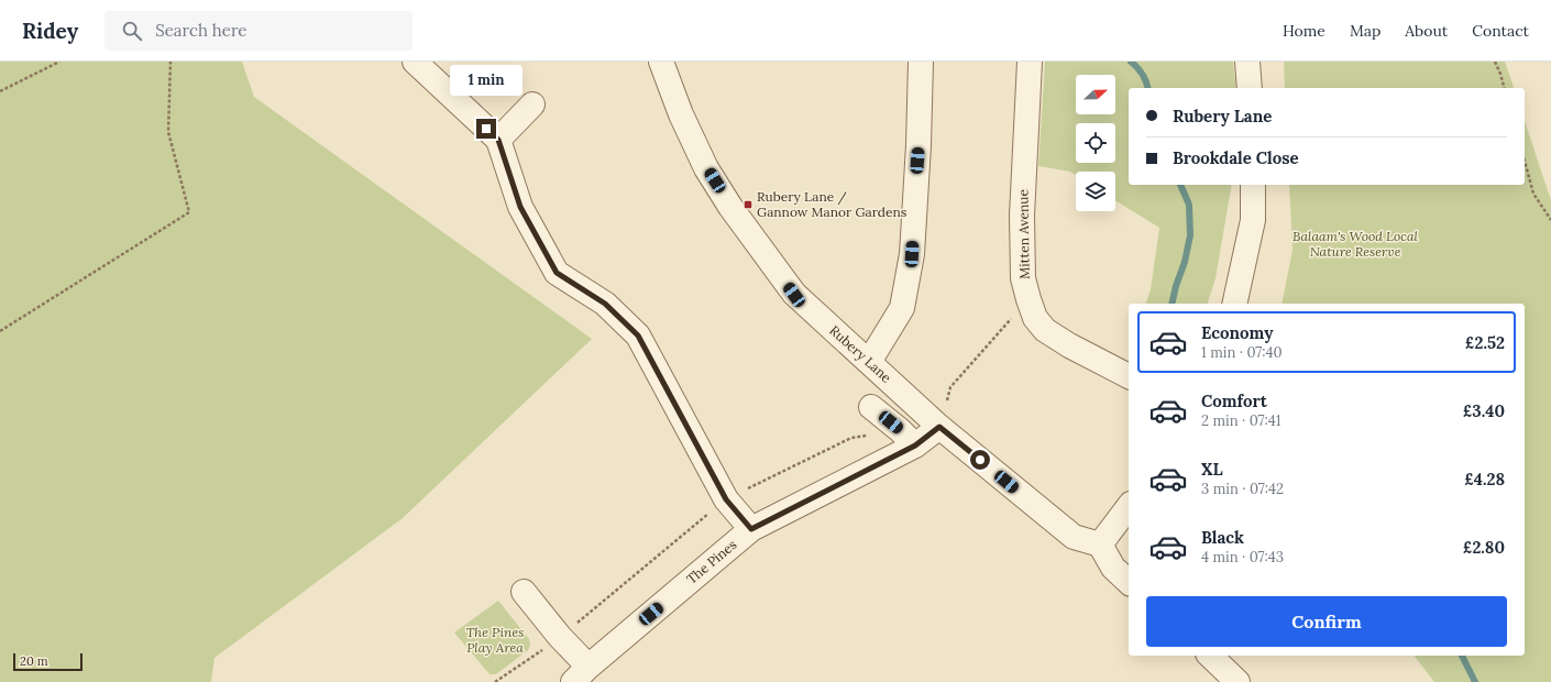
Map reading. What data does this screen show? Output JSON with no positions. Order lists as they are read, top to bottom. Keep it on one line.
{"streets":{"street":["Mitten Avenue","Rubery Lane","The Pines"]},"crossings":[["Rubery Lane","The Pines"]],"parks":["Balaam's Wood Local Nature Reserve","The Pines Play Area"],"places":{"transit":["Rubery Lane / Gannow Manor Gardens"]},"scale_bar":"20 m","north":"right","page":{"header":"Ridey","search":"Search here","nav":["Home","Map","About","Contact"],"bubble":"1 min","banner":["Rubery Lane","Brookdale Close"],"list":[{"name":"Economy","note":"1 min · 07:40","value":"£2.52"},{"name":"Comfort","note":"2 min · 07:41","value":"£3.40"},{"name":"XL","note":"3 min · 07:42","value":"£4.28"},{"name":"Black","note":"4 min · 07:43","value":"£2.80"}],"buttons":"Confirm","scale":"20 m"}}
